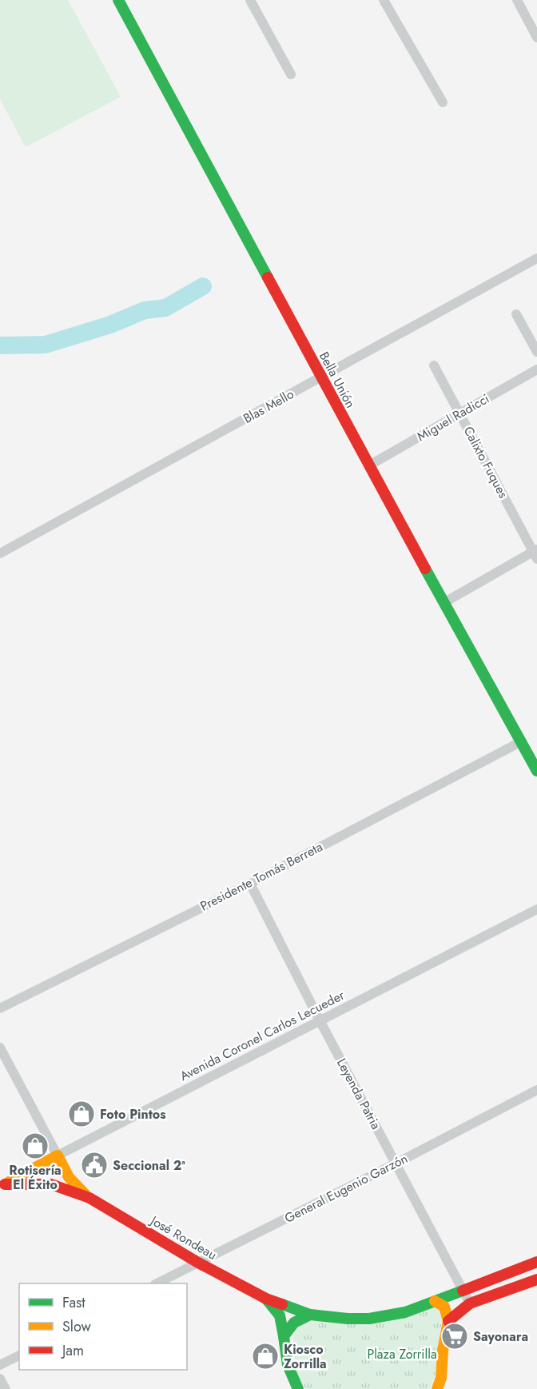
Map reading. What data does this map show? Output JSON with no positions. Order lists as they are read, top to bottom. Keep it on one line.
{"streets":{"main road":["Bella Unión","Avenida Coronel Carlos Lecueder","José Rondeau"],"street":["Blas Mello","Miguel Radicci","Calixto Fuques","Presidente Tomás Berreta","Leyenda Patria","General Eugenio Garzón"]},"crossings":[["Bella Unión","Blas Mello"],["Bella Unión","Miguel Radicci"],["Bella Unión","Presidente Tomás Berreta"],["Miguel Radicci","Calixto Fuques"],["Presidente Tomás Berreta","Leyenda Patria"],["Avenida Coronel Carlos Lecueder","Leyenda Patria"],["Avenida Coronel Carlos Lecueder","José Rondeau"],["Leyenda Patria","General Eugenio Garzón"],["Leyenda Patria","José Rondeau"],["General Eugenio Garzón","José Rondeau"]],"parks":["Plaza Zorrilla"],"places":{"shop":["Foto Pintos","Rotisería El Éxito","Kiosco Zorrilla"],"public building":["Seccional 2ª"],"supermarket":["Sayonara"]},"legend":["Fast","Slow","Jam"]}
